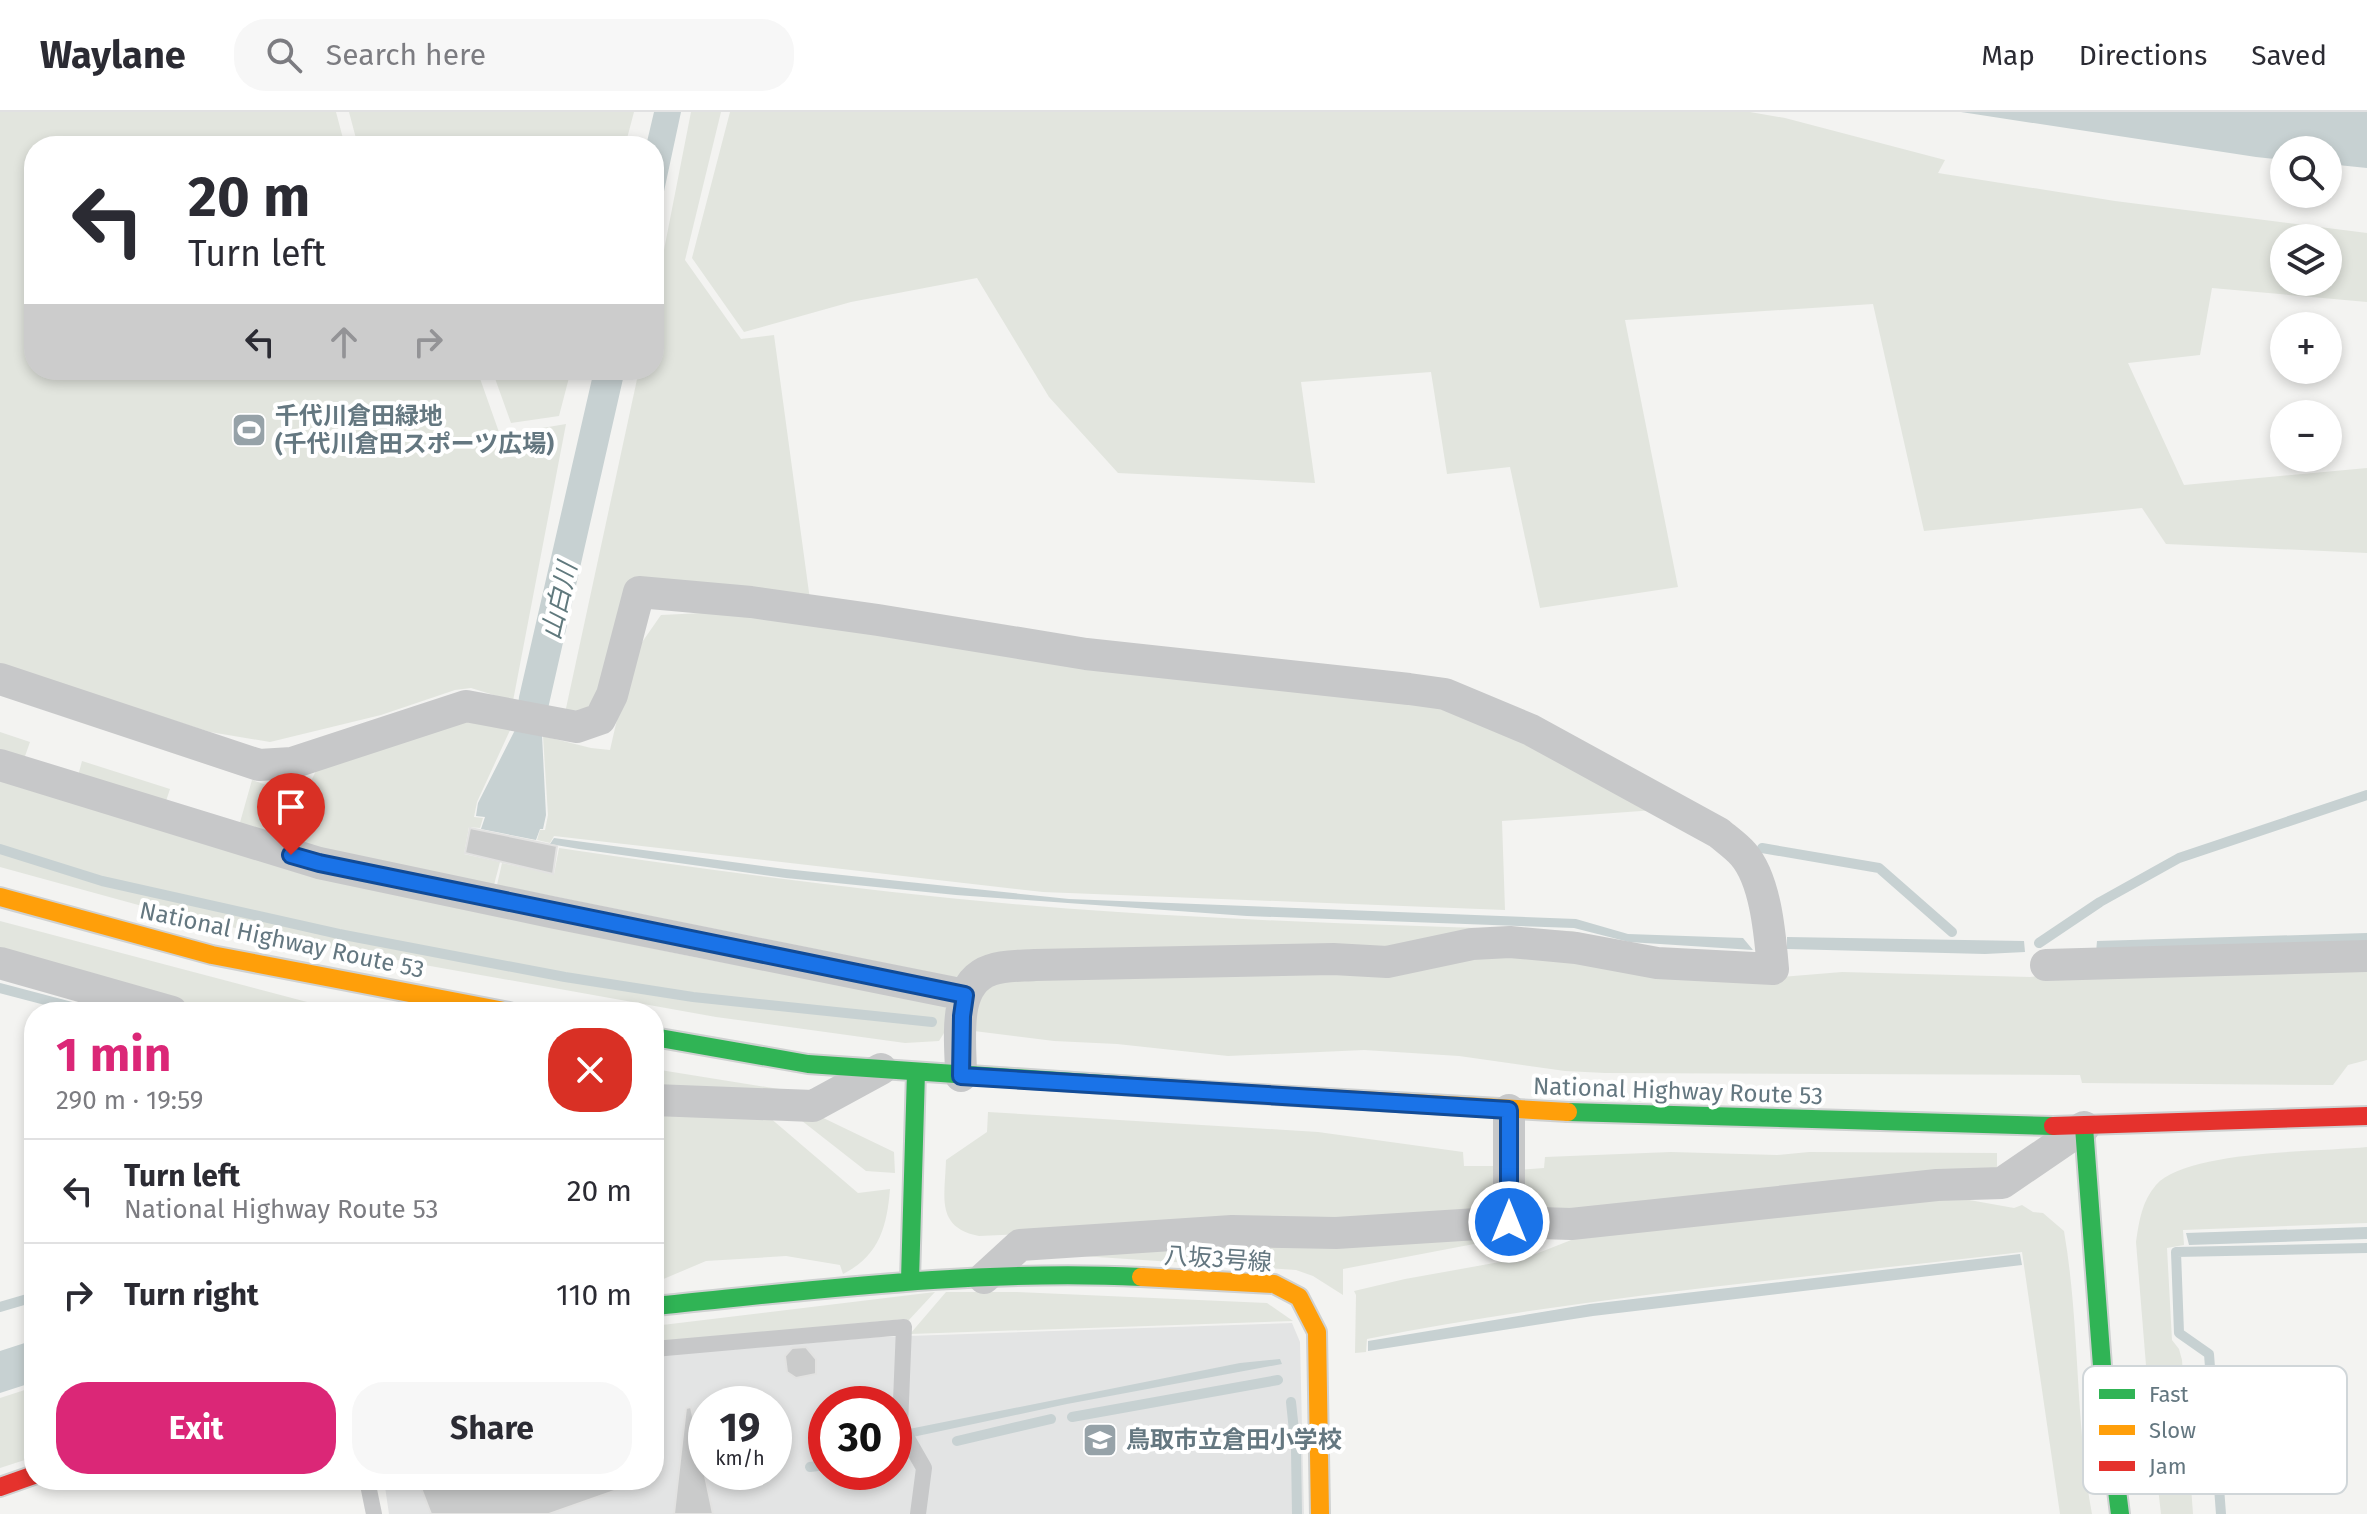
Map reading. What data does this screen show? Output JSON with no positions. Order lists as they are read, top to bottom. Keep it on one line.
{"streets":{"main road":["National Highway Route 53","八坂3号線"]},"water":["山白川"],"places":{"sports":["千代川倉田緑地 (千代川倉田スポーツ広場)"],"school or university":["鳥取市立倉田小学校"]},"legend":["Fast","Slow","Jam"],"page":{"header":"Waylane","search":"Search here","nav":["Map","Directions","Saved"],"map_buttons":["+","−"],"turn":["20 m","Turn left"],"heading":["1 min","290 m · 19:59"],"list":[{"name":"Turn left","note":"National Highway Route 53","value":"20 m"},{"name":"Turn right","value":"110 m"}],"buttons":["Exit","Share"],"speed":"19 km/h","limit":"30"}}
